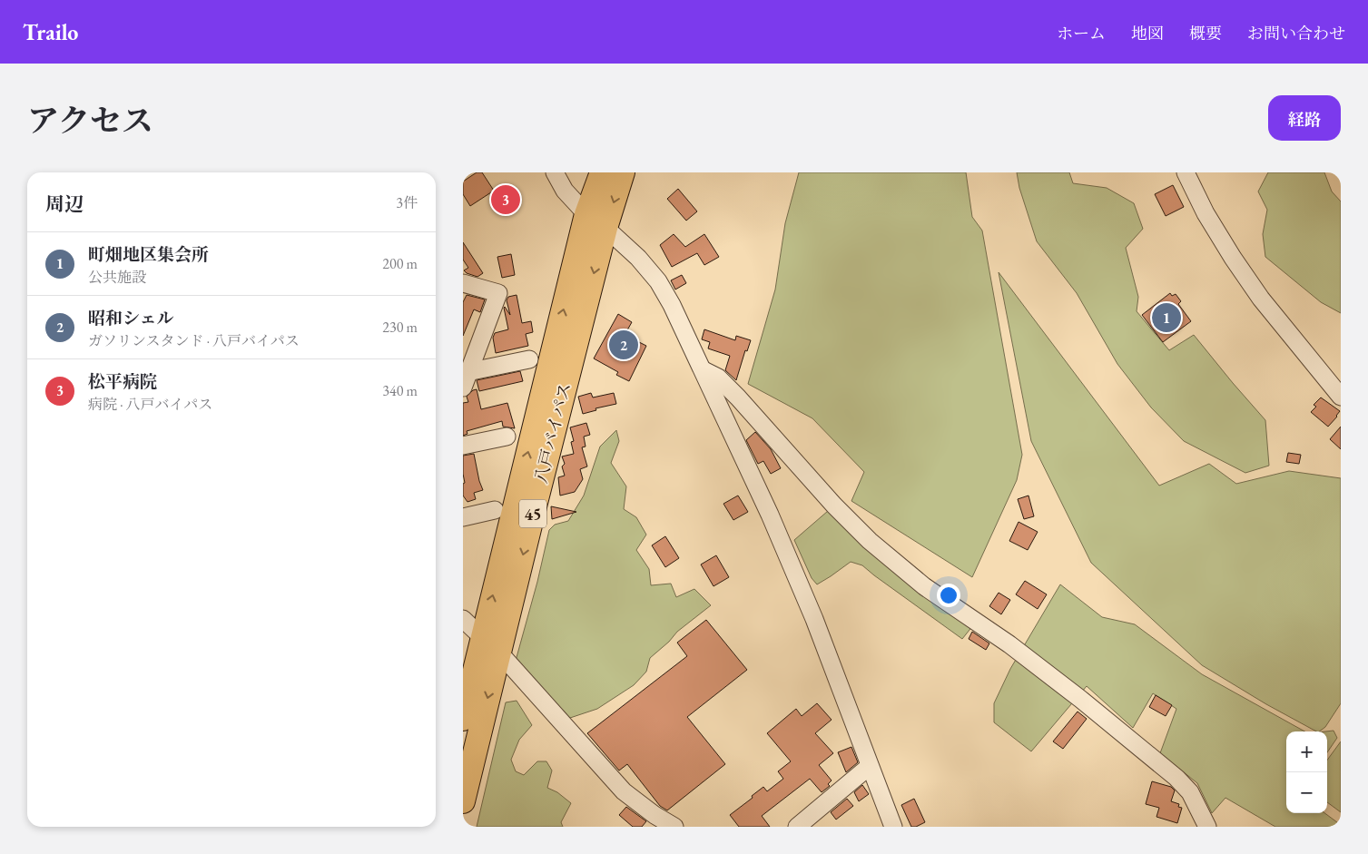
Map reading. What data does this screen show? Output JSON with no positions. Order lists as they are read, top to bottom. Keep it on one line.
{"streets":{"highway":["八戸バイパス","45"]},"page":{"header":"Trailo","nav":["ホーム","地図","概要","お問い合わせ"],"title":"アクセス","buttons":"経路","heading":["周辺","3件"],"pins":["3","1","2"],"list":[{"mark":"1","name":"町畑地区集会所","note":"公共施設","value":"200 m"},{"mark":"2","name":"昭和シェル","note":"ガソリンスタンド · 八戸バイパス","value":"230 m"},{"mark":"3","name":"松平病院","note":"病院 · 八戸バイパス","value":"340 m"}],"map_buttons":["+","−"]}}
